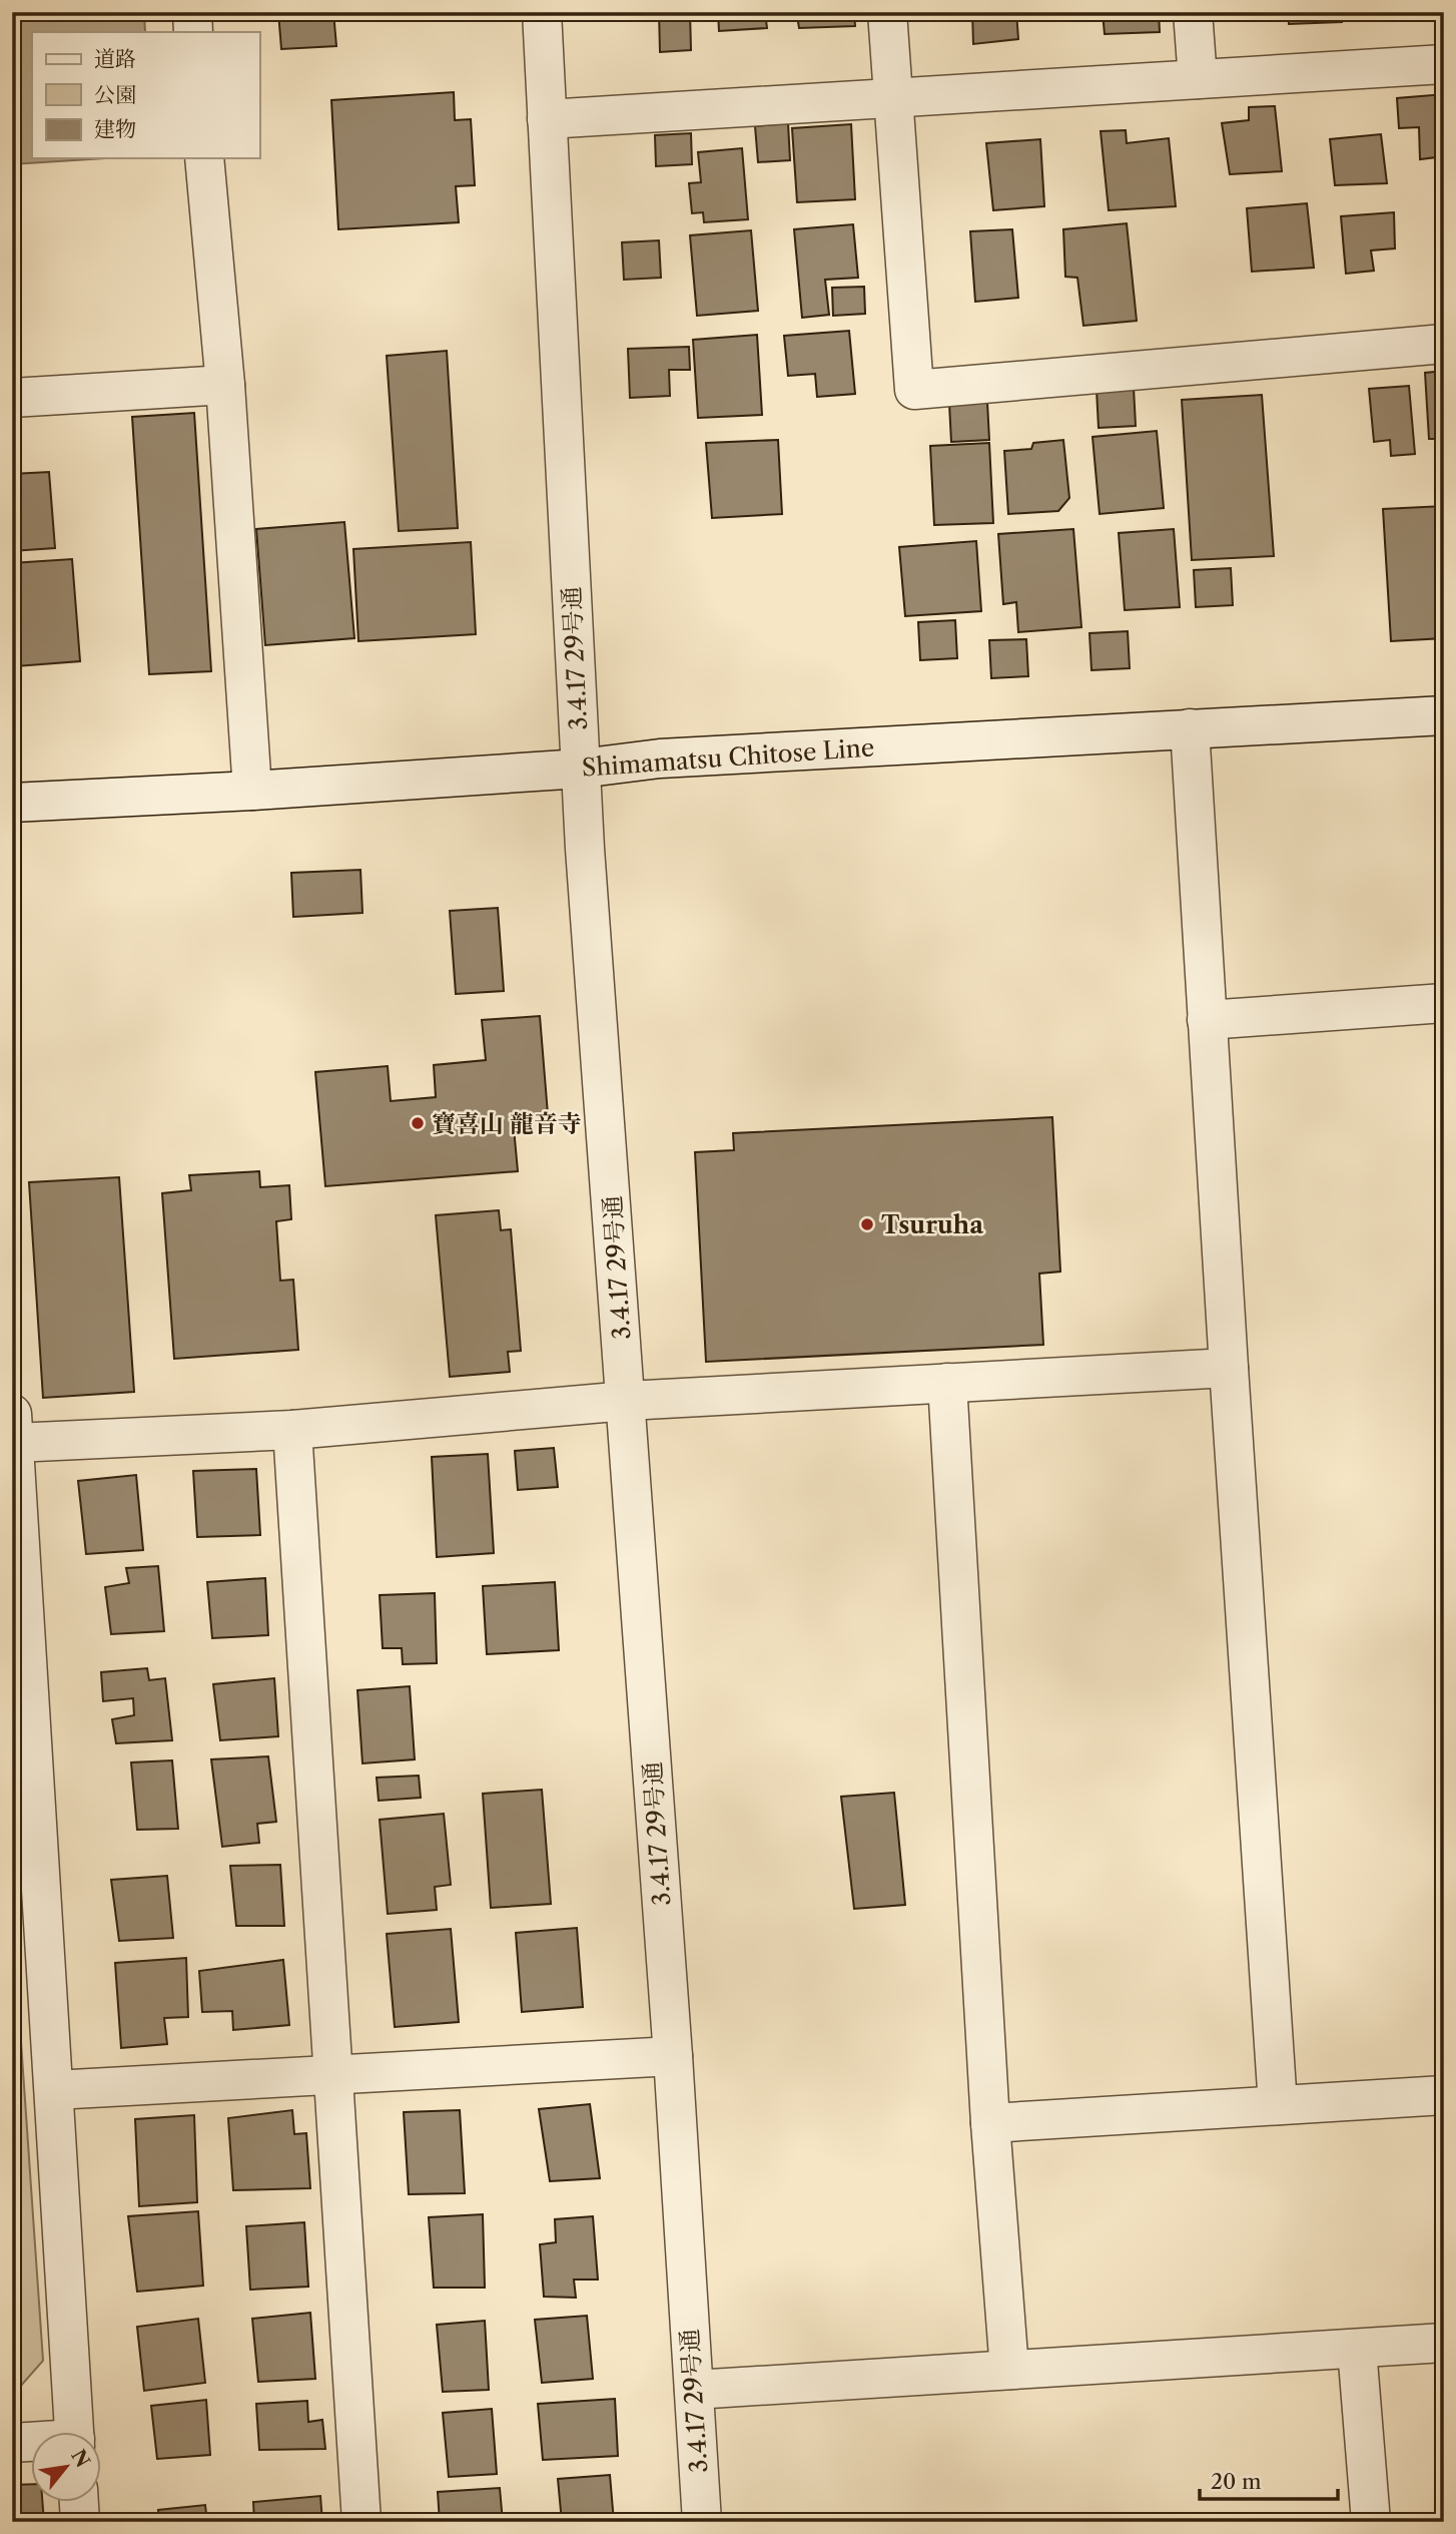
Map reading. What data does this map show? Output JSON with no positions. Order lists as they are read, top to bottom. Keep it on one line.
{"streets":{"street":["3.4.17 29号通","Shimamatsu Chitose Line"]},"crossings":[["3.4.17 29号通","Shimamatsu Chitose Line"]],"places":["寶喜山 龍音寺","Tsuruha"],"legend":["道路","公園","建物"],"scale_bar":"20 m","north":"top right"}
